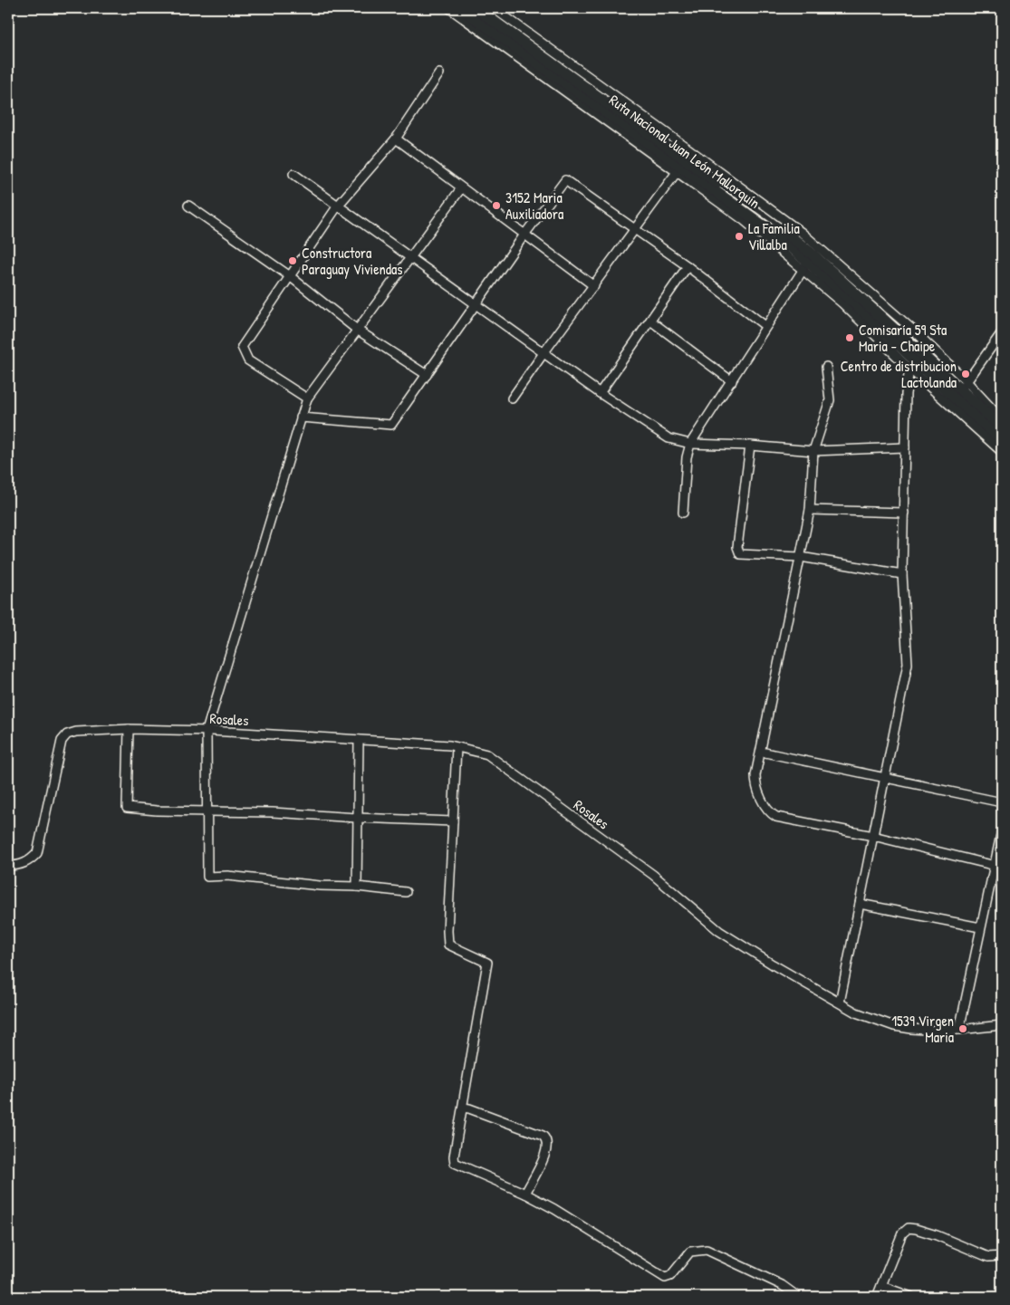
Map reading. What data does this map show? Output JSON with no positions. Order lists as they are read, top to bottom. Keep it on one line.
{"streets":{"highway":["Ruta Nacional Juan León Mallorquín"],"street":["Rosales"]},"places":["3152 Maria Auxiliadora","La Familia Villalba","Constructora Paraguay Viviendas","Comisaría 59 Sta Maria - Chaipe","Centro de distribucion Lactolanda","1539 Virgen Maria"]}
